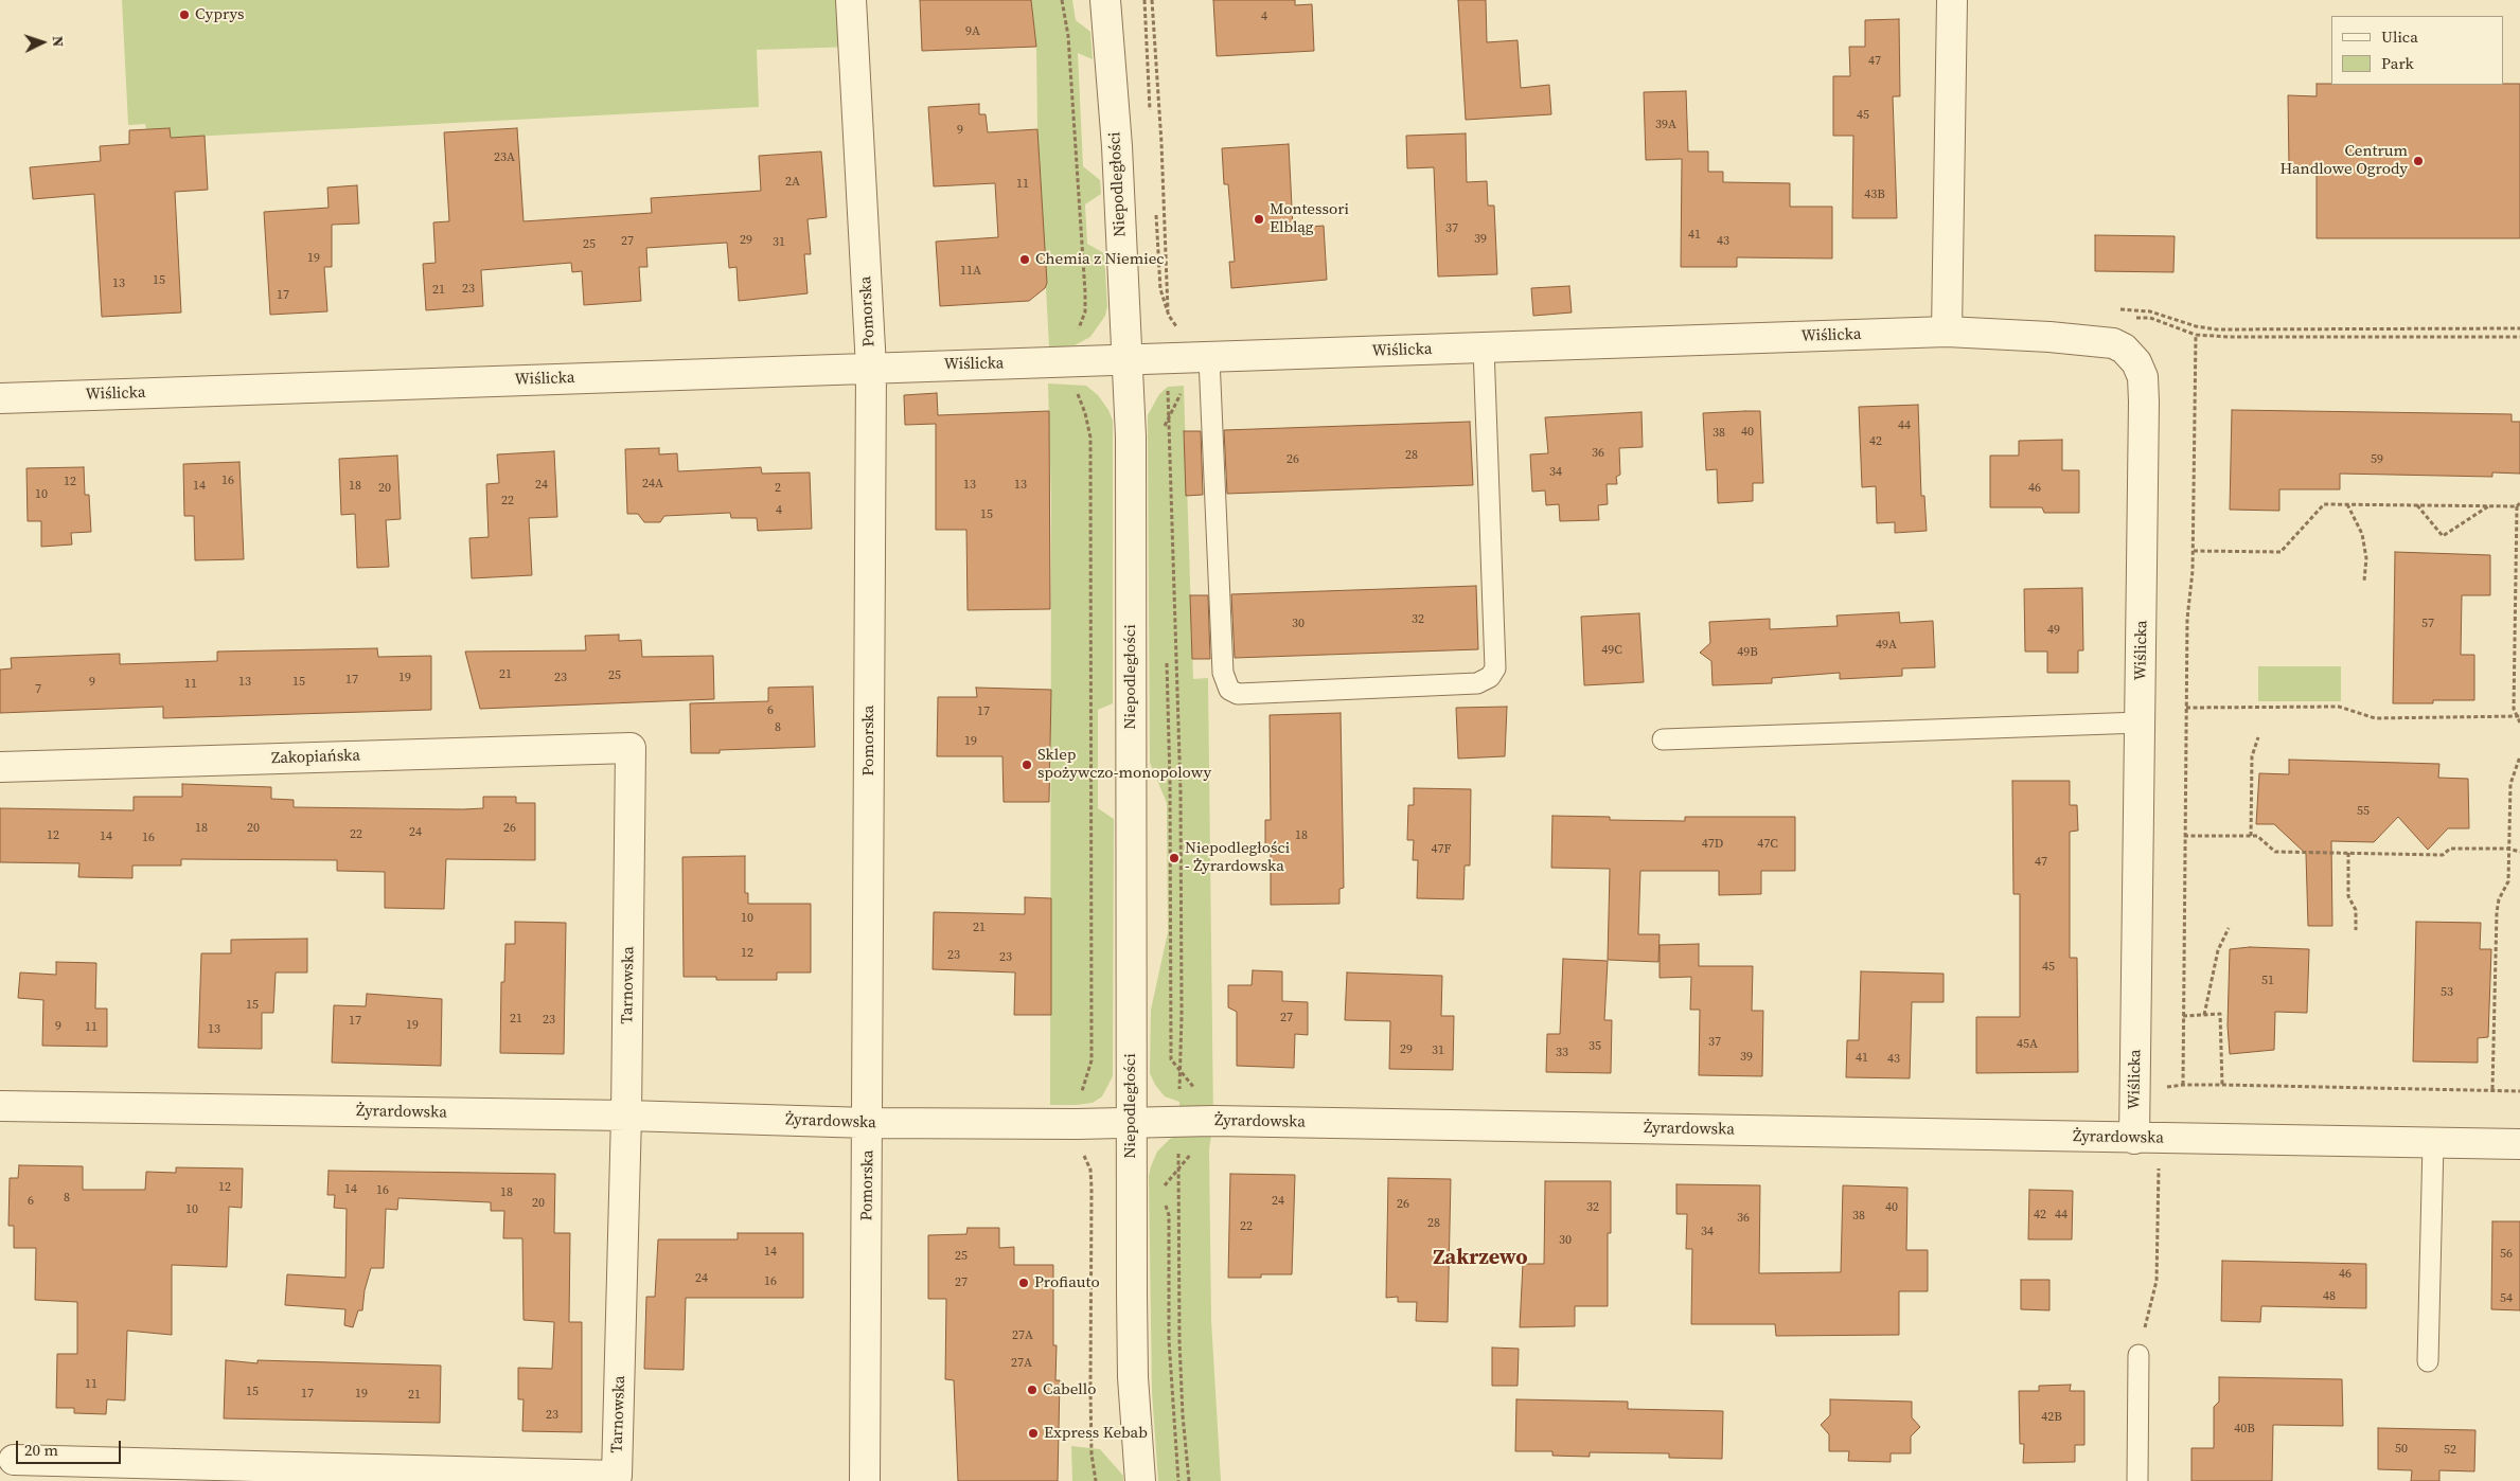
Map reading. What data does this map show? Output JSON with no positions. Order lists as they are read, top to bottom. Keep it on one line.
{"streets":{"street":["Niepodległości","Pomorska","Wiślicka","Zakopiańska","Tarnowska","Żyrardowska"]},"crossings":[["Niepodległości","Wiślicka"],["Niepodległości","Żyrardowska"],["Pomorska","Wiślicka"],["Pomorska","Żyrardowska"],["Wiślicka","Żyrardowska"],["Zakopiańska","Tarnowska"],["Tarnowska","Żyrardowska"]],"districts":["Zakrzewo"],"places":["Cyprys","Centrum Handlowe Ogrody","Montessori Elbląg","Chemia z Niemiec","Sklep spożywczo-monopolowy","Niepodległości - Żyrardowska","Profiauto","Cabello","Express Kebab"],"house_numbers":["4","9A","47","45","39A","9","23A","2A","11","43B","37","41","39","29","27","43","31","25","19","11A","15","13","23","21","17","44","40","38","42","36","28","26","59","34","16","12","24A","24","13","13","14","18","20","2","46","10","22","4","15","32","30","57","49","49A","49C","49B","21","25","19","23","17","9","13","15","11","7","6","17","8","19","55","18","20","26","24","22","12","18","14","16","47D","47C","47F","47","10","21","12","23","23","45","51","53","15","27","21","23","17","19","9","11","13","37","45A","35","29","31","33","39","41","43","12","14","16","18","8","6","24","20","26","32","40","10","42","44","38","36","28","22","34","30","14","56","25","46","24","16","27","48","54","27A","27A","11","15","17","19","21","23","42B","40B","50","52"],"legend":["Ulica","Park"],"scale_bar":"20 m","north":"right"}
